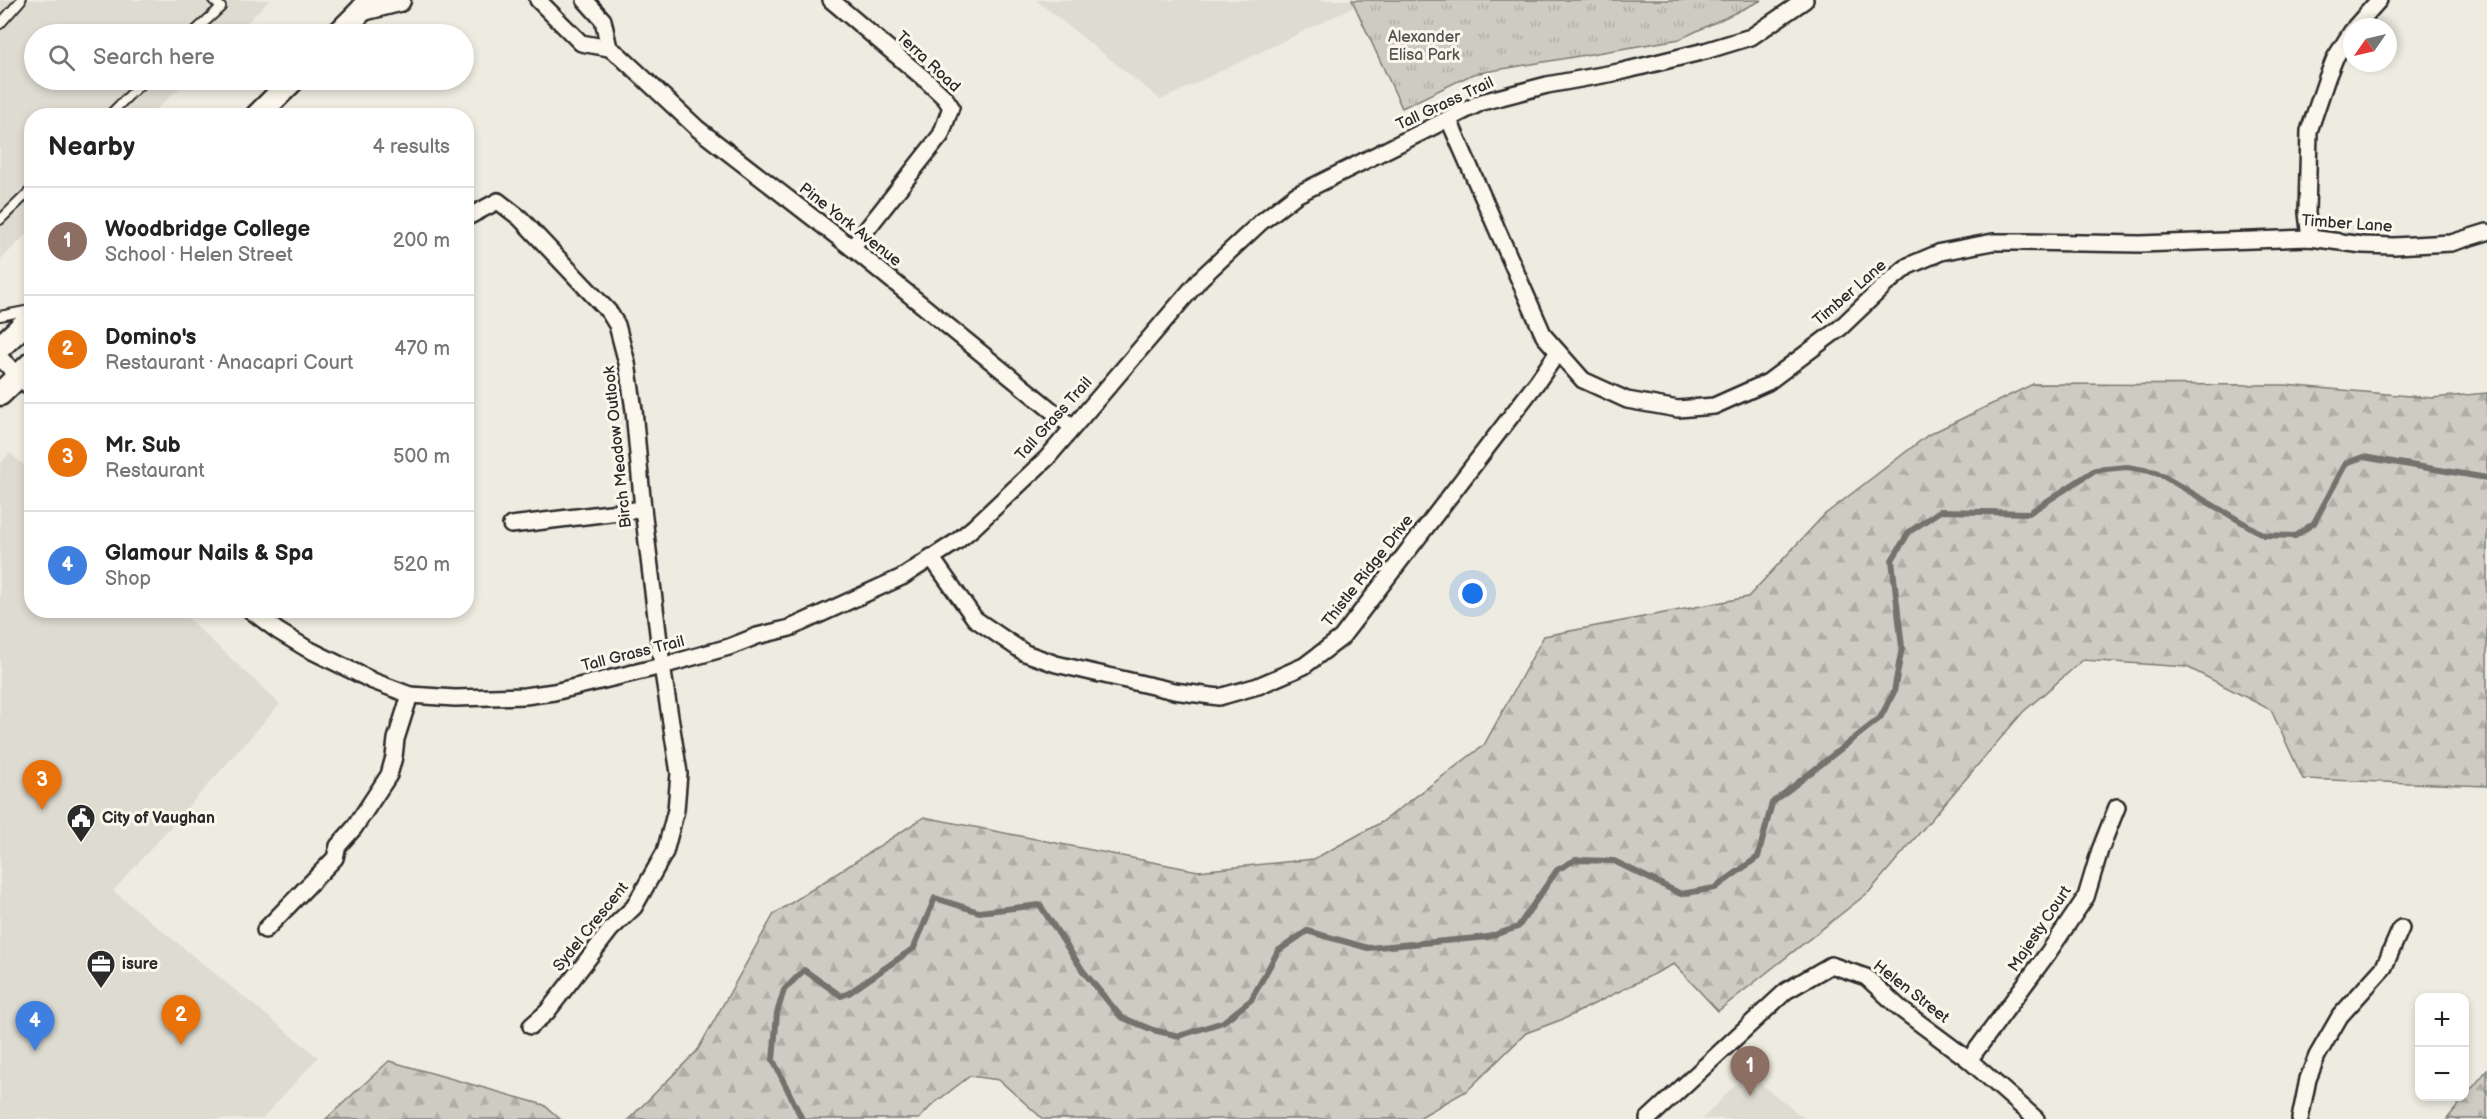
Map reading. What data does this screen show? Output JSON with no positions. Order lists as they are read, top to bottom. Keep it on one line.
{"streets":{"street":["Terra Road","Tall Grass Trail","Timber Lane","Pine York Avenue","Birch Meadow Outlook","Thistle Ridge Drive","Sydel Crescent","Majesty Court","Helen Street"]},"crossings":[["Terra Road","Pine York Avenue"],["Tall Grass Trail","Timber Lane"],["Tall Grass Trail","Pine York Avenue"],["Tall Grass Trail","Birch Meadow Outlook"],["Tall Grass Trail","Thistle Ridge Drive"],["Tall Grass Trail","Sydel Crescent"],["Timber Lane","Thistle Ridge Drive"],["Birch Meadow Outlook","Sydel Crescent"],["Majesty Court","Helen Street"]],"parks":["Alexander Elisa Park"],"places":{"public building":["City of Vaughan"],"office":["isure"]},"north":"bottom left","page":{"search":"Search here","heading":["Nearby","4 results"],"list":[{"mark":"1","name":"Woodbridge College","note":"School · Helen Street","value":"200 m"},{"mark":"2","name":"Domino's","note":"Restaurant · Anacapri Court","value":"470 m"},{"mark":"3","name":"Mr. Sub","note":"Restaurant","value":"500 m"},{"mark":"4","name":"Glamour Nails & Spa","note":"Shop","value":"520 m"}],"pins":["3","2","4","1"],"map_buttons":["+","−"]}}
